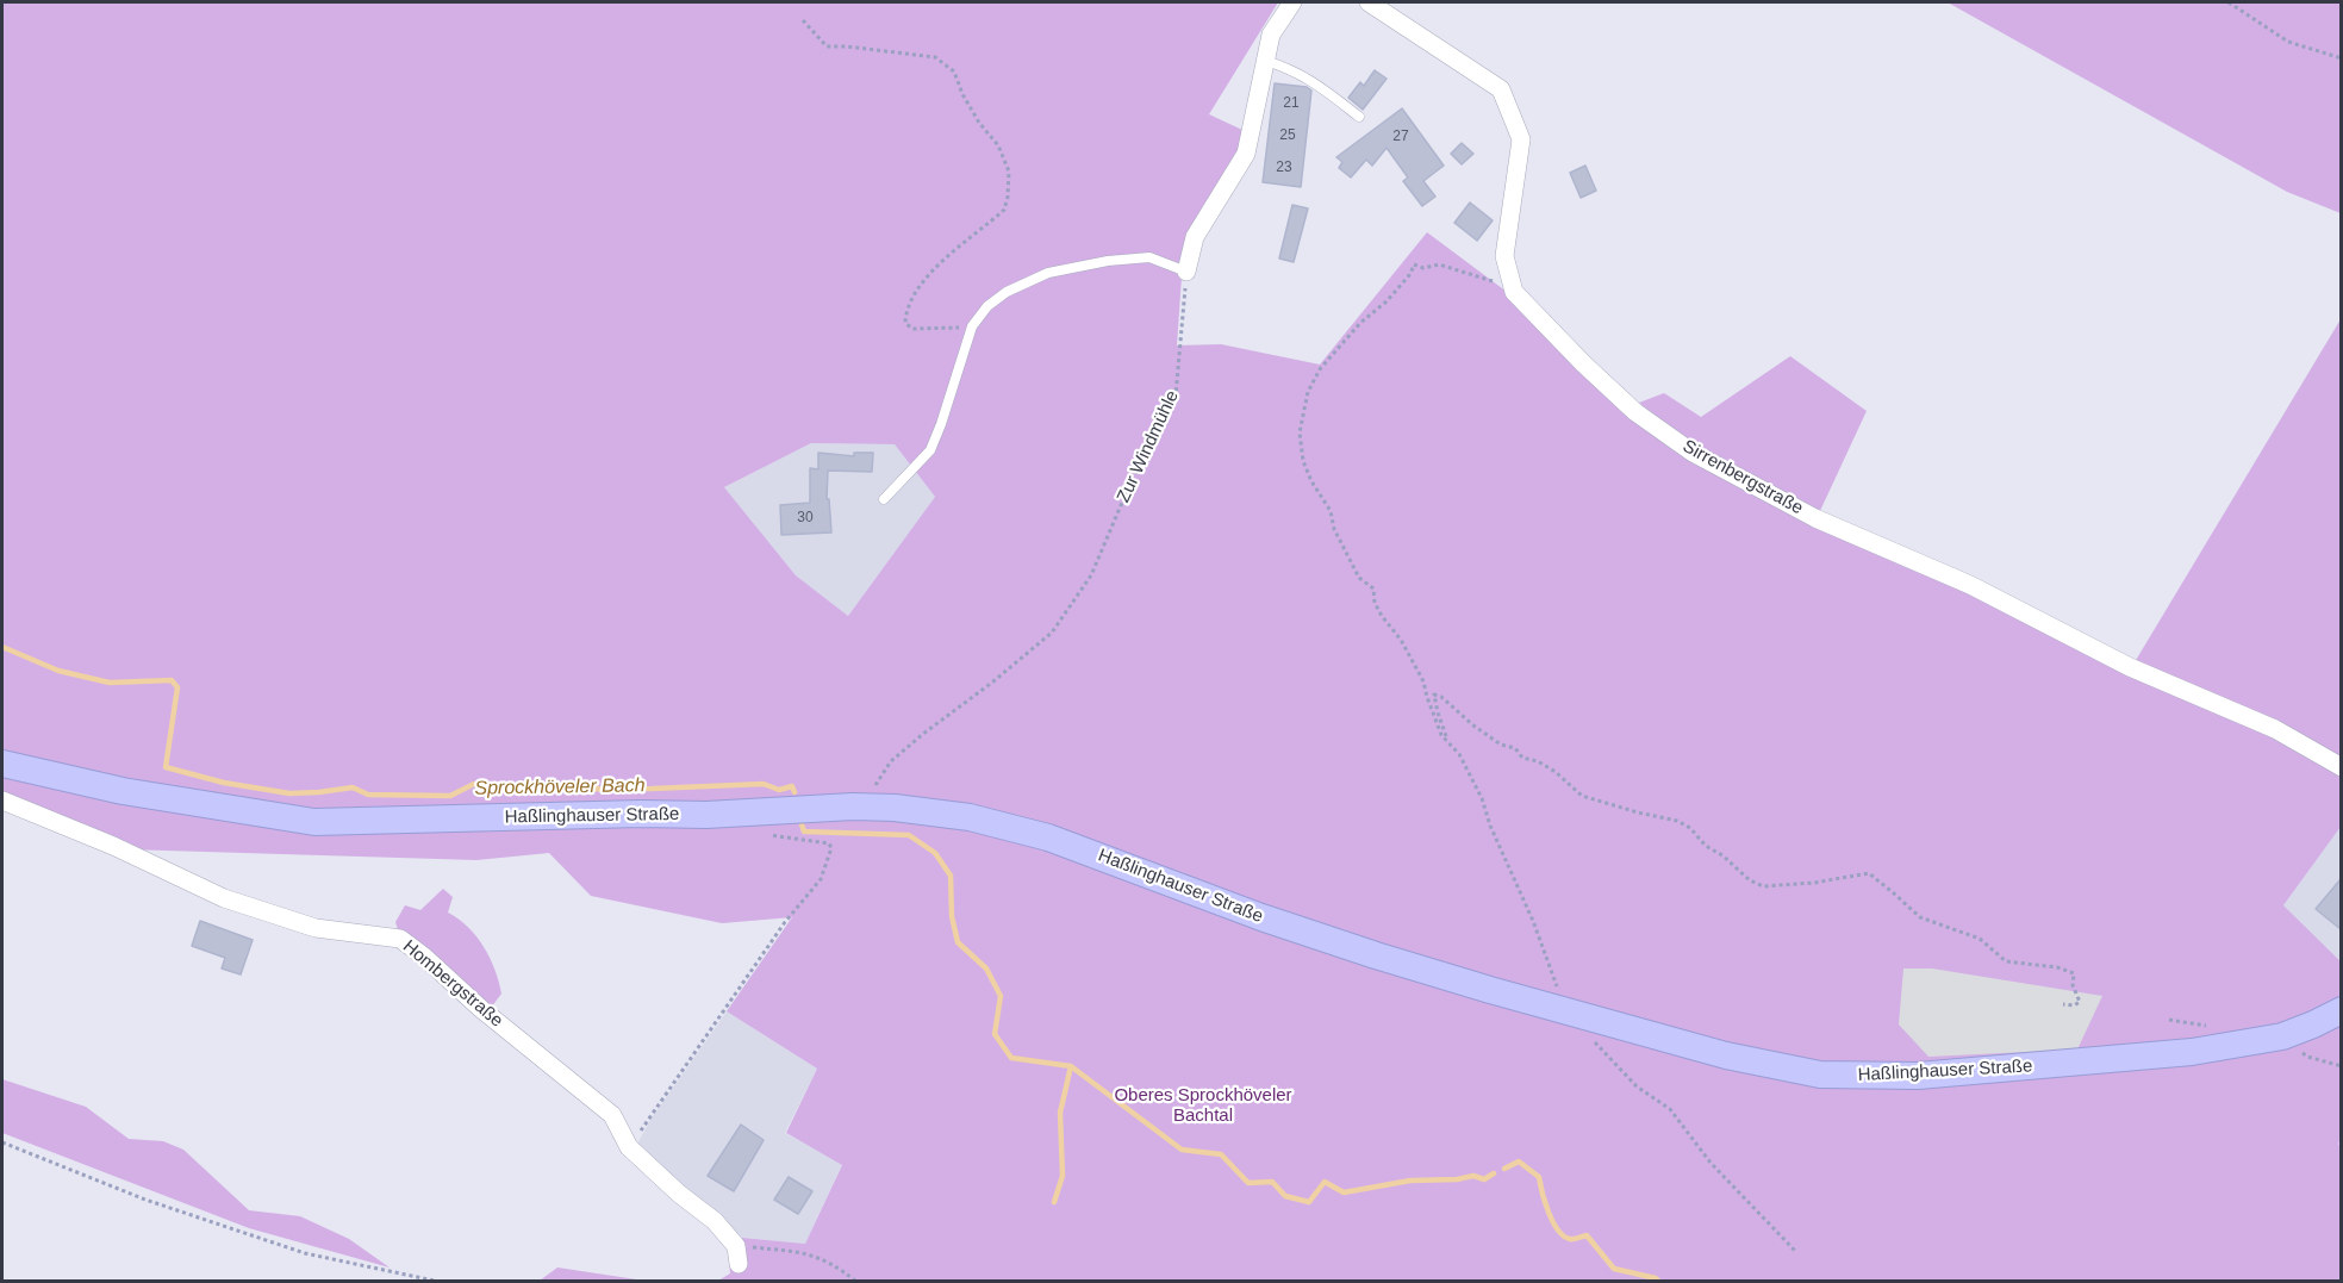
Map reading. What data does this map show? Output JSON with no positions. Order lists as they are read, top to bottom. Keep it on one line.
{"streets":{"main road":["Haßlinghauser Straße"],"street":["Sirrenbergstraße","Hombergstraße"],"path":["Zur Windmühle"]},"crossings":[["Zur Windmühle","Haßlinghauser Straße"]],"water":["Sprockhöveler Bach"],"parks":["Oberes Sprockhöveler Bachtal"],"house_numbers":["21","25","27","23","30"]}
